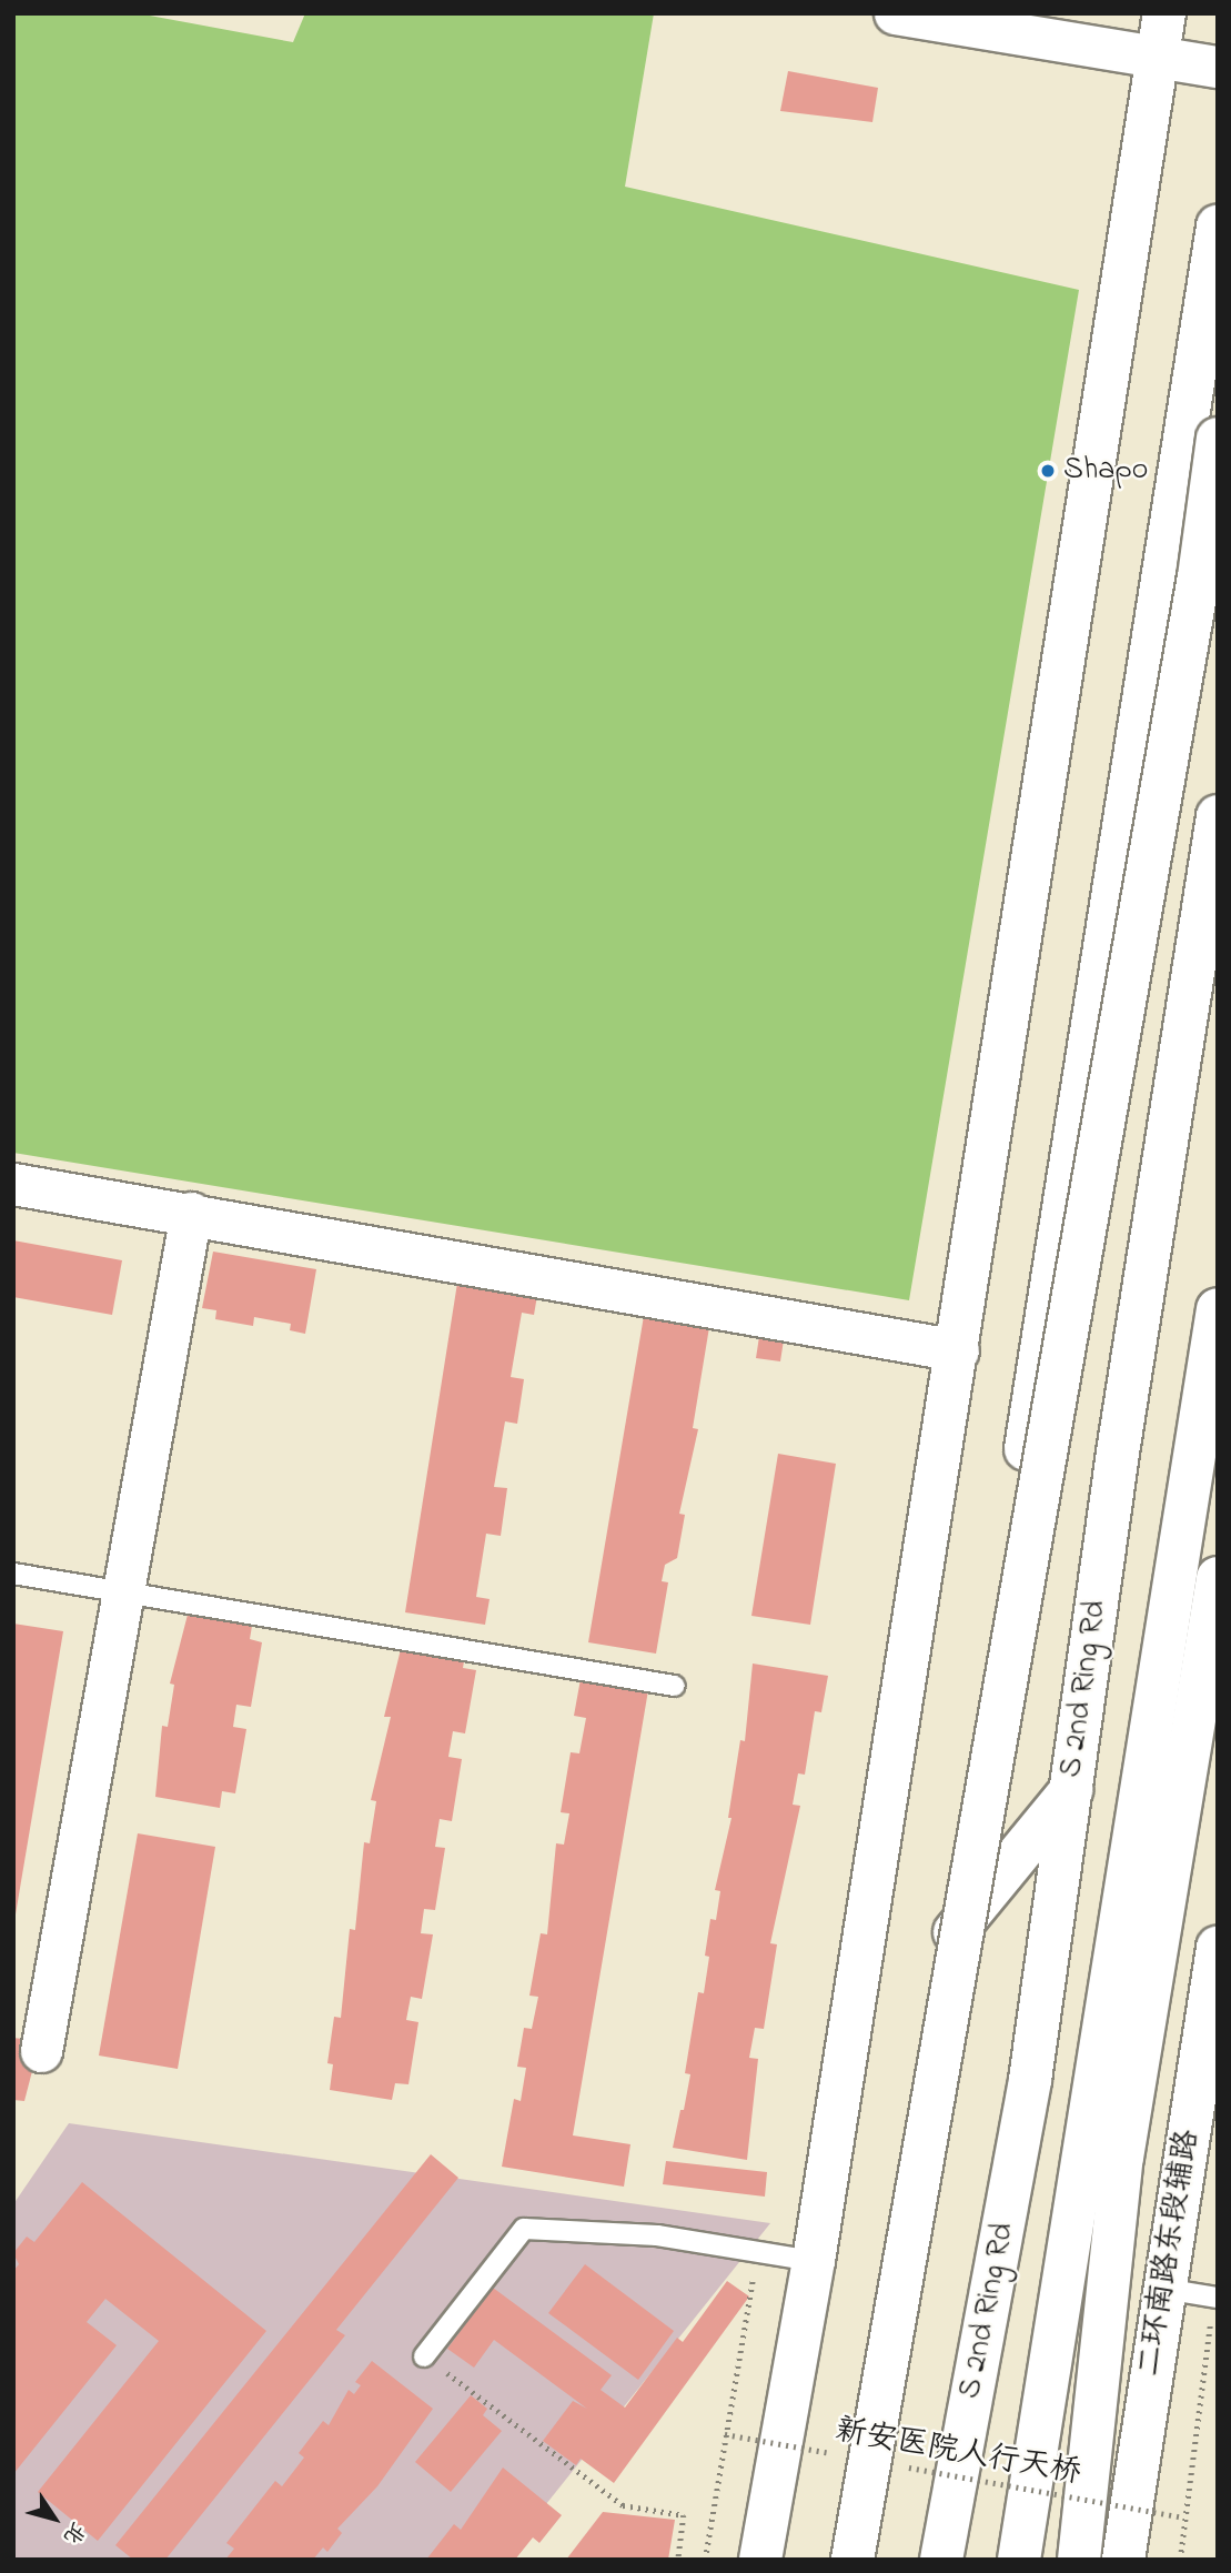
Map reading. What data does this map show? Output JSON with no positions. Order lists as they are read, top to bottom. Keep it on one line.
{"streets":{"main road":["S 2nd Ring Rd","二环南路东段辅路"],"path":["新安医院人行天桥"]},"places":["Shapo"],"north":"bottom right"}
